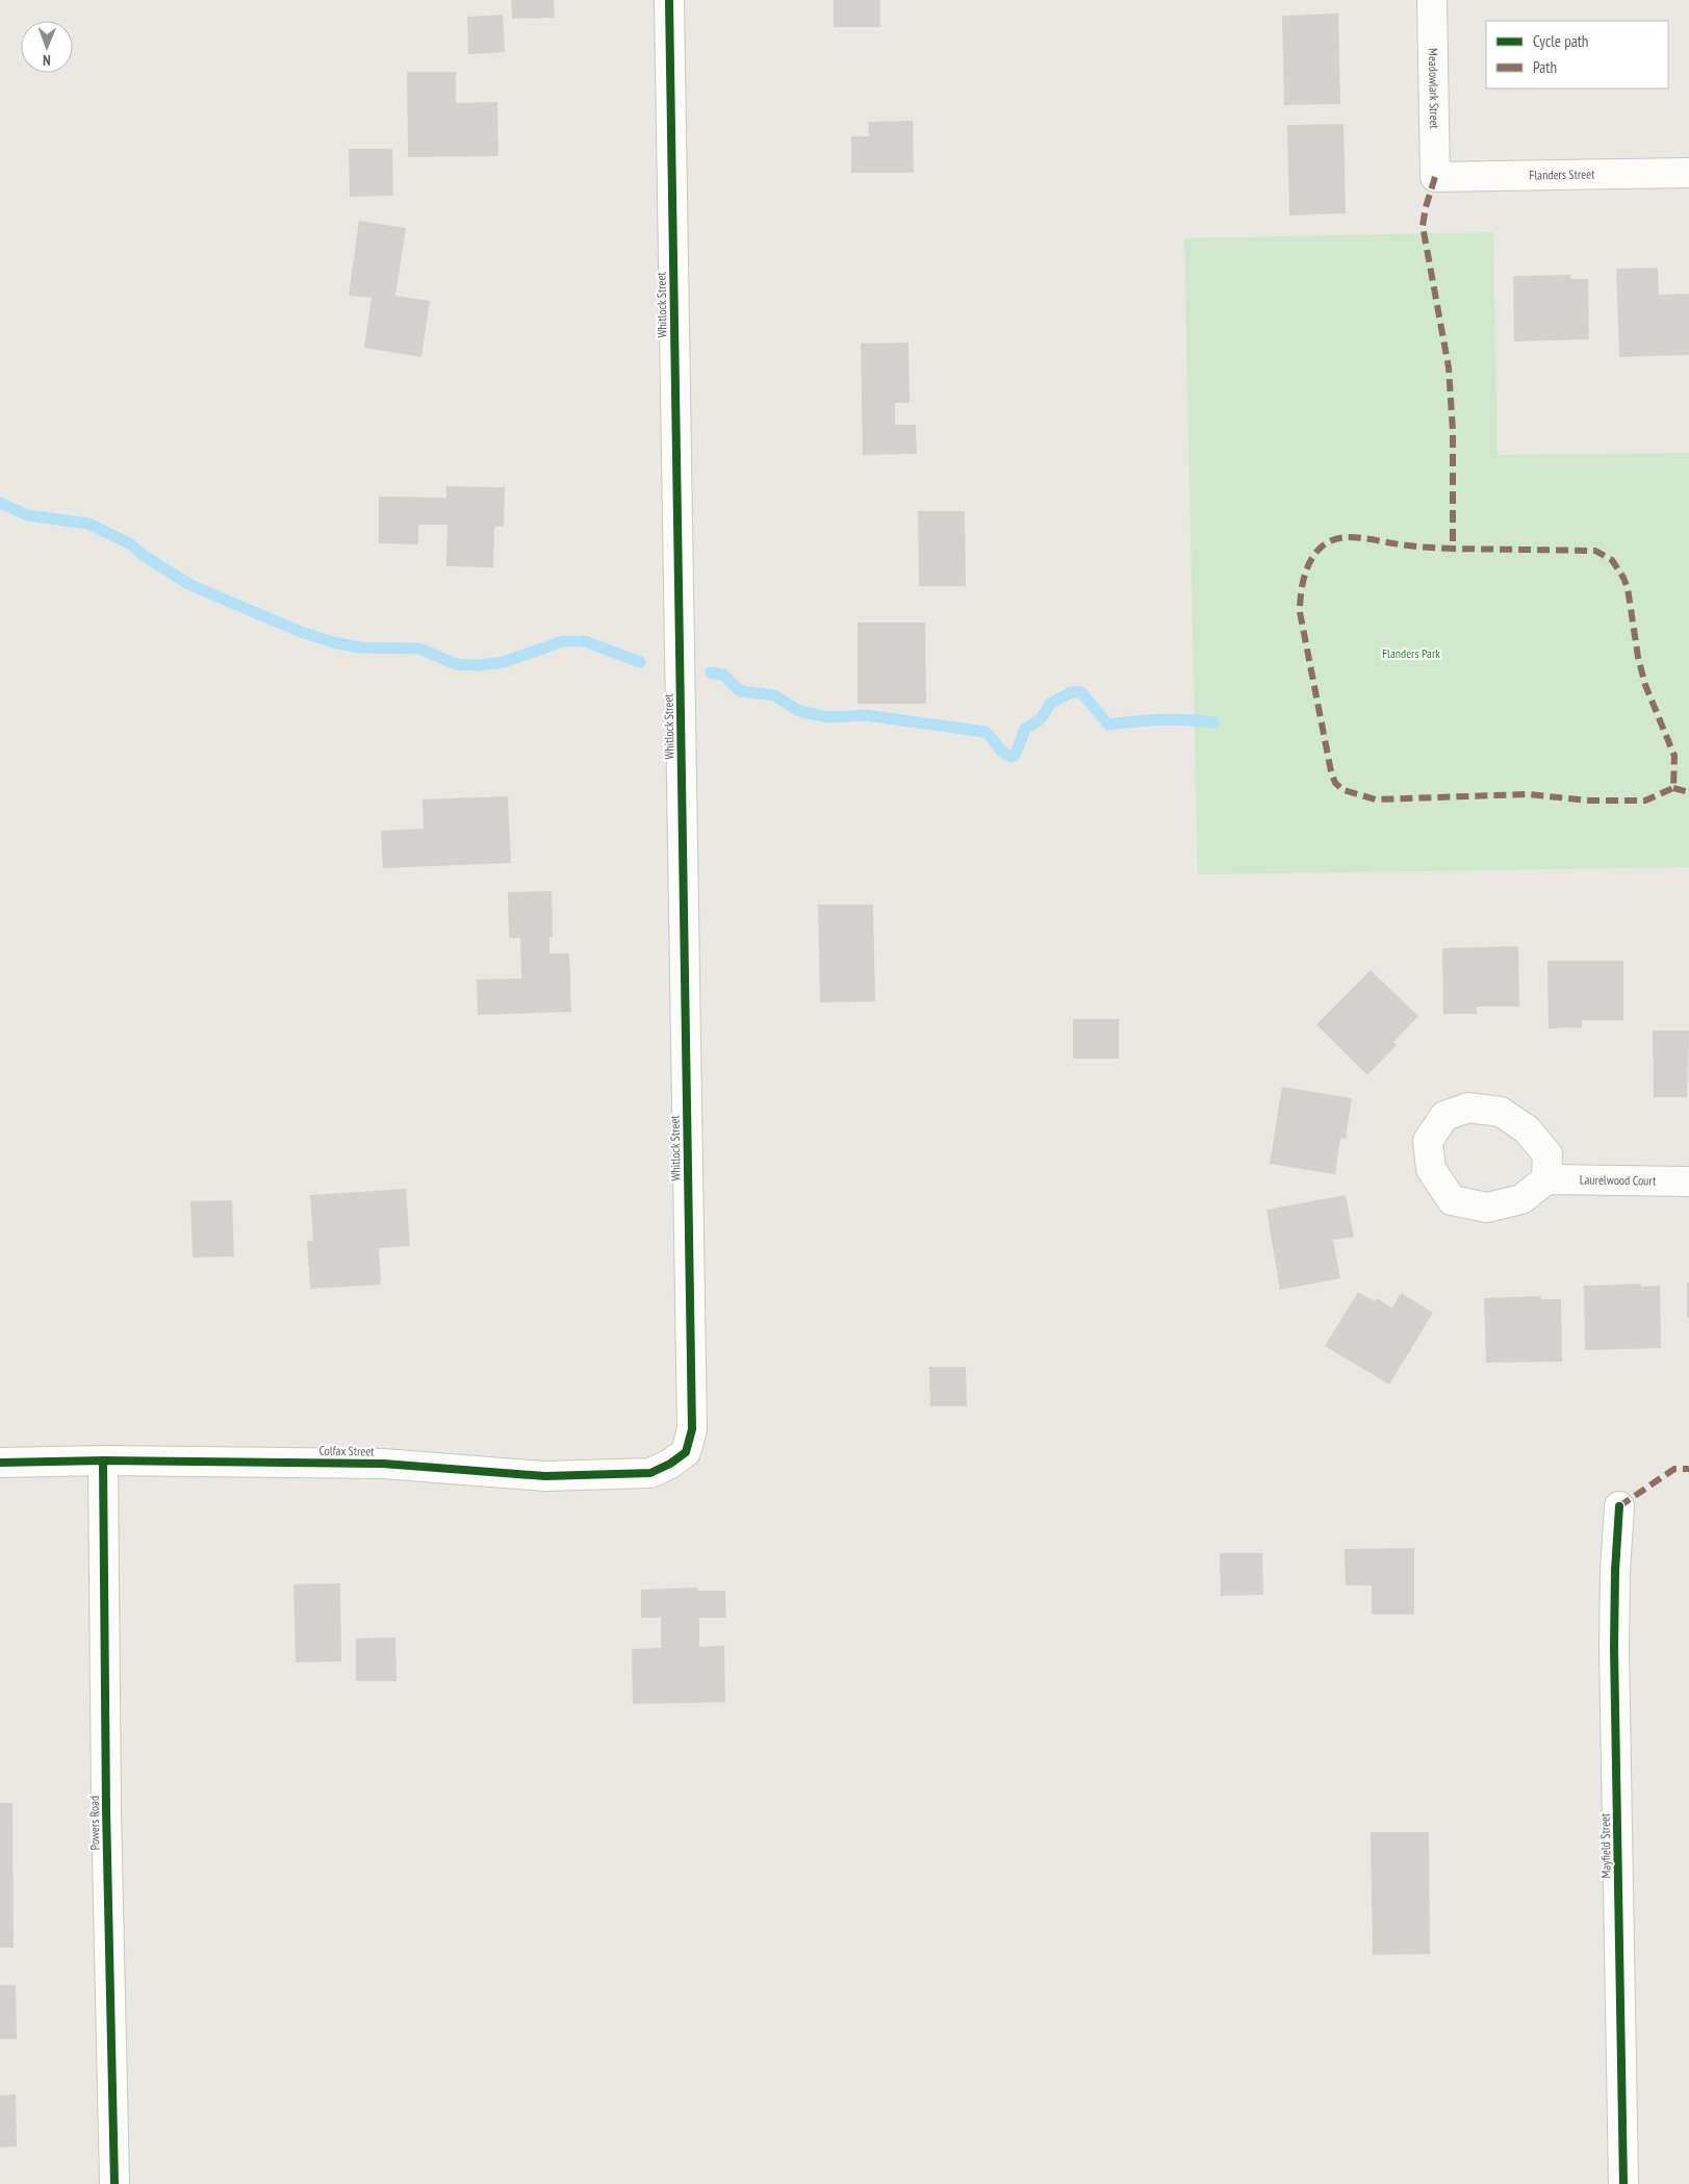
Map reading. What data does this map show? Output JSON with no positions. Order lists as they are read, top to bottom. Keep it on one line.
{"streets":{"street":["Meadowlark Street","Flanders Street","Whitlock Street","Laurelwood Court","Colfax Street","Powers Road","Mayfield Street"]},"crossings":[["Meadowlark Street","Flanders Street"],["Whitlock Street","Colfax Street"],["Colfax Street","Powers Road"]],"parks":["Flanders Park"],"legend":["Cycle path","Path"],"north":"bottom"}
